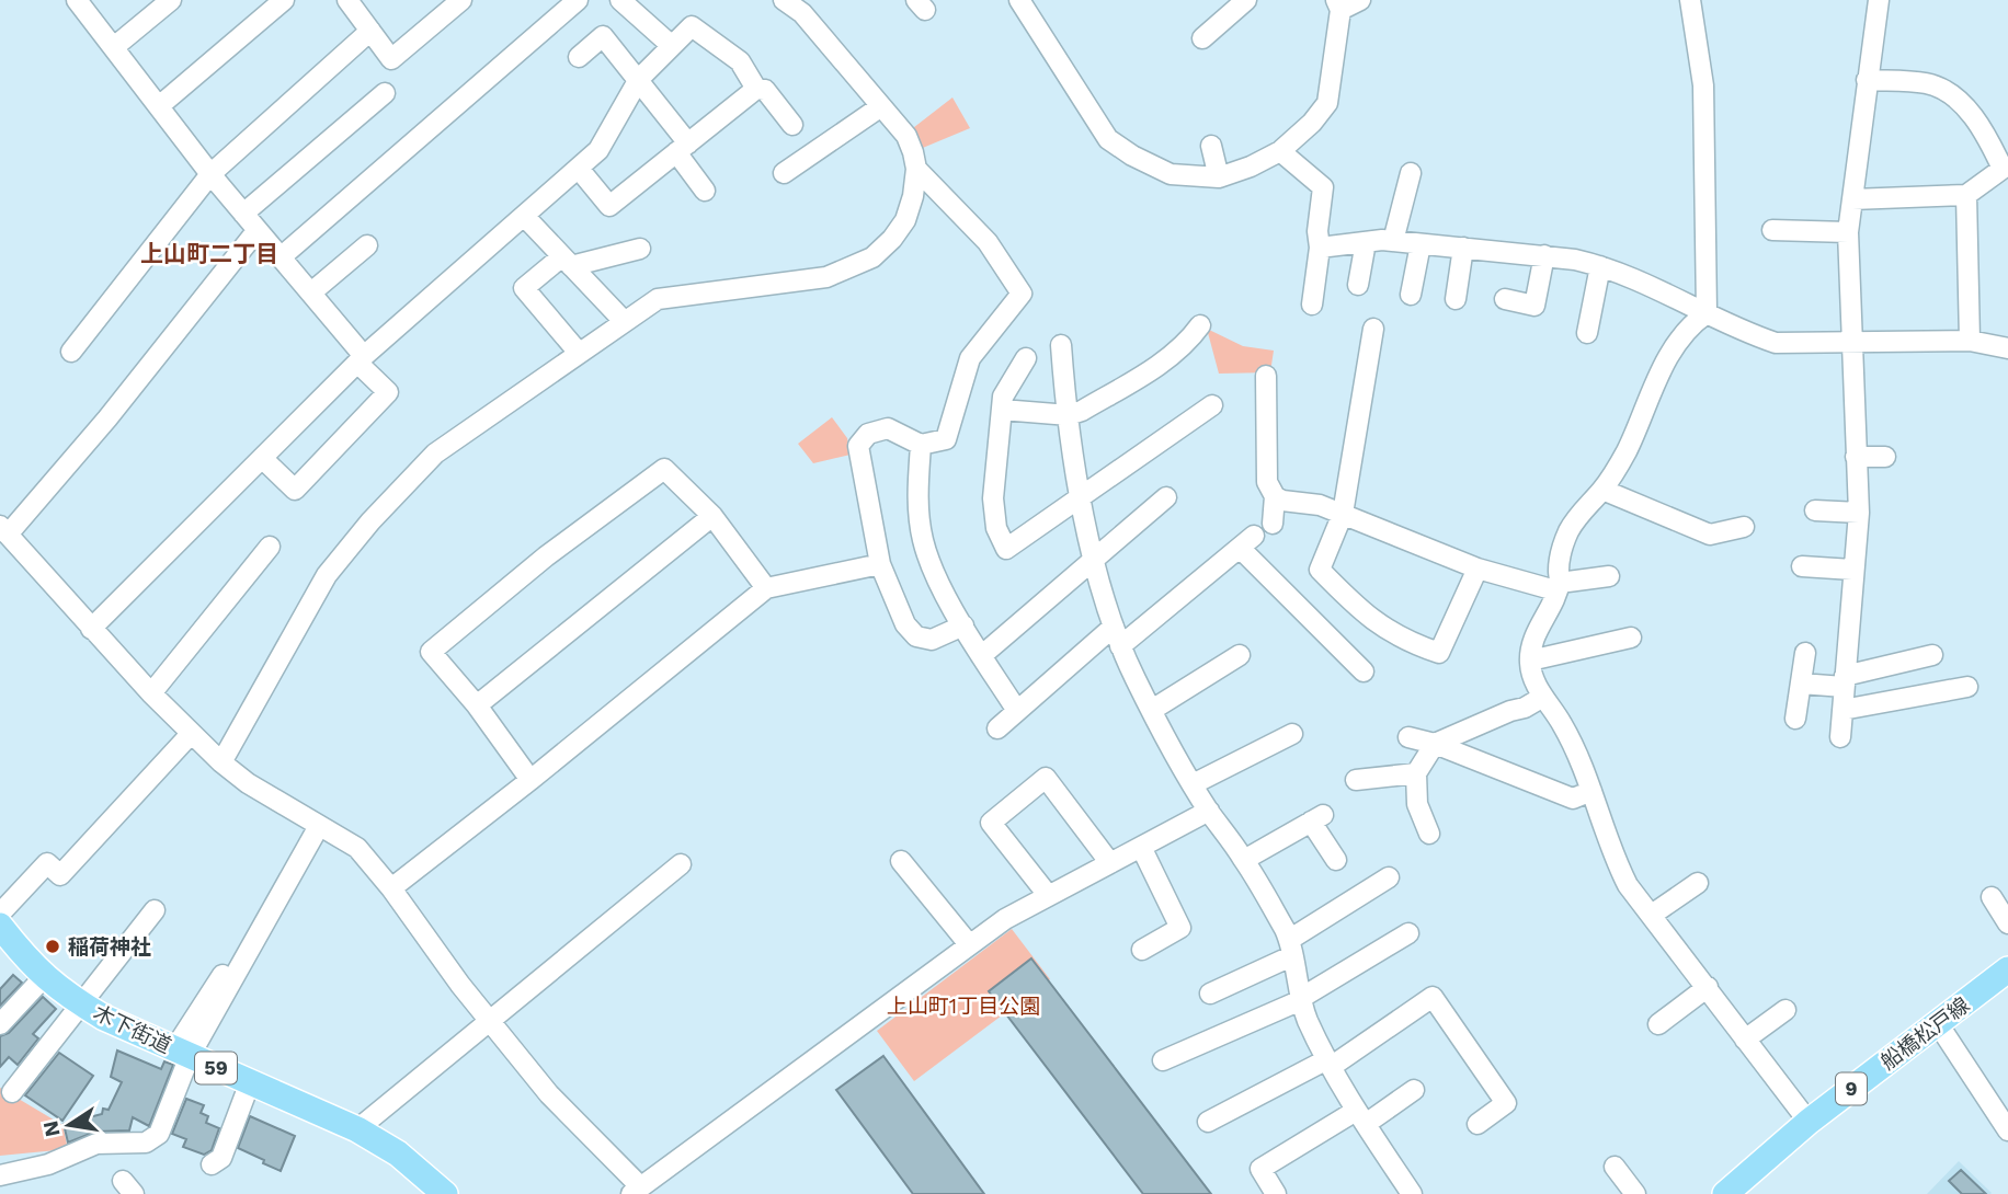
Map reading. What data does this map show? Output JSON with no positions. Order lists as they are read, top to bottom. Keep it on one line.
{"streets":{"main road":["木下街道","船橋松戸線","59","9"]},"districts":["上山町二丁目"],"parks":["上山町1丁目公園"],"places":["稲荷神社"],"north":"left"}
